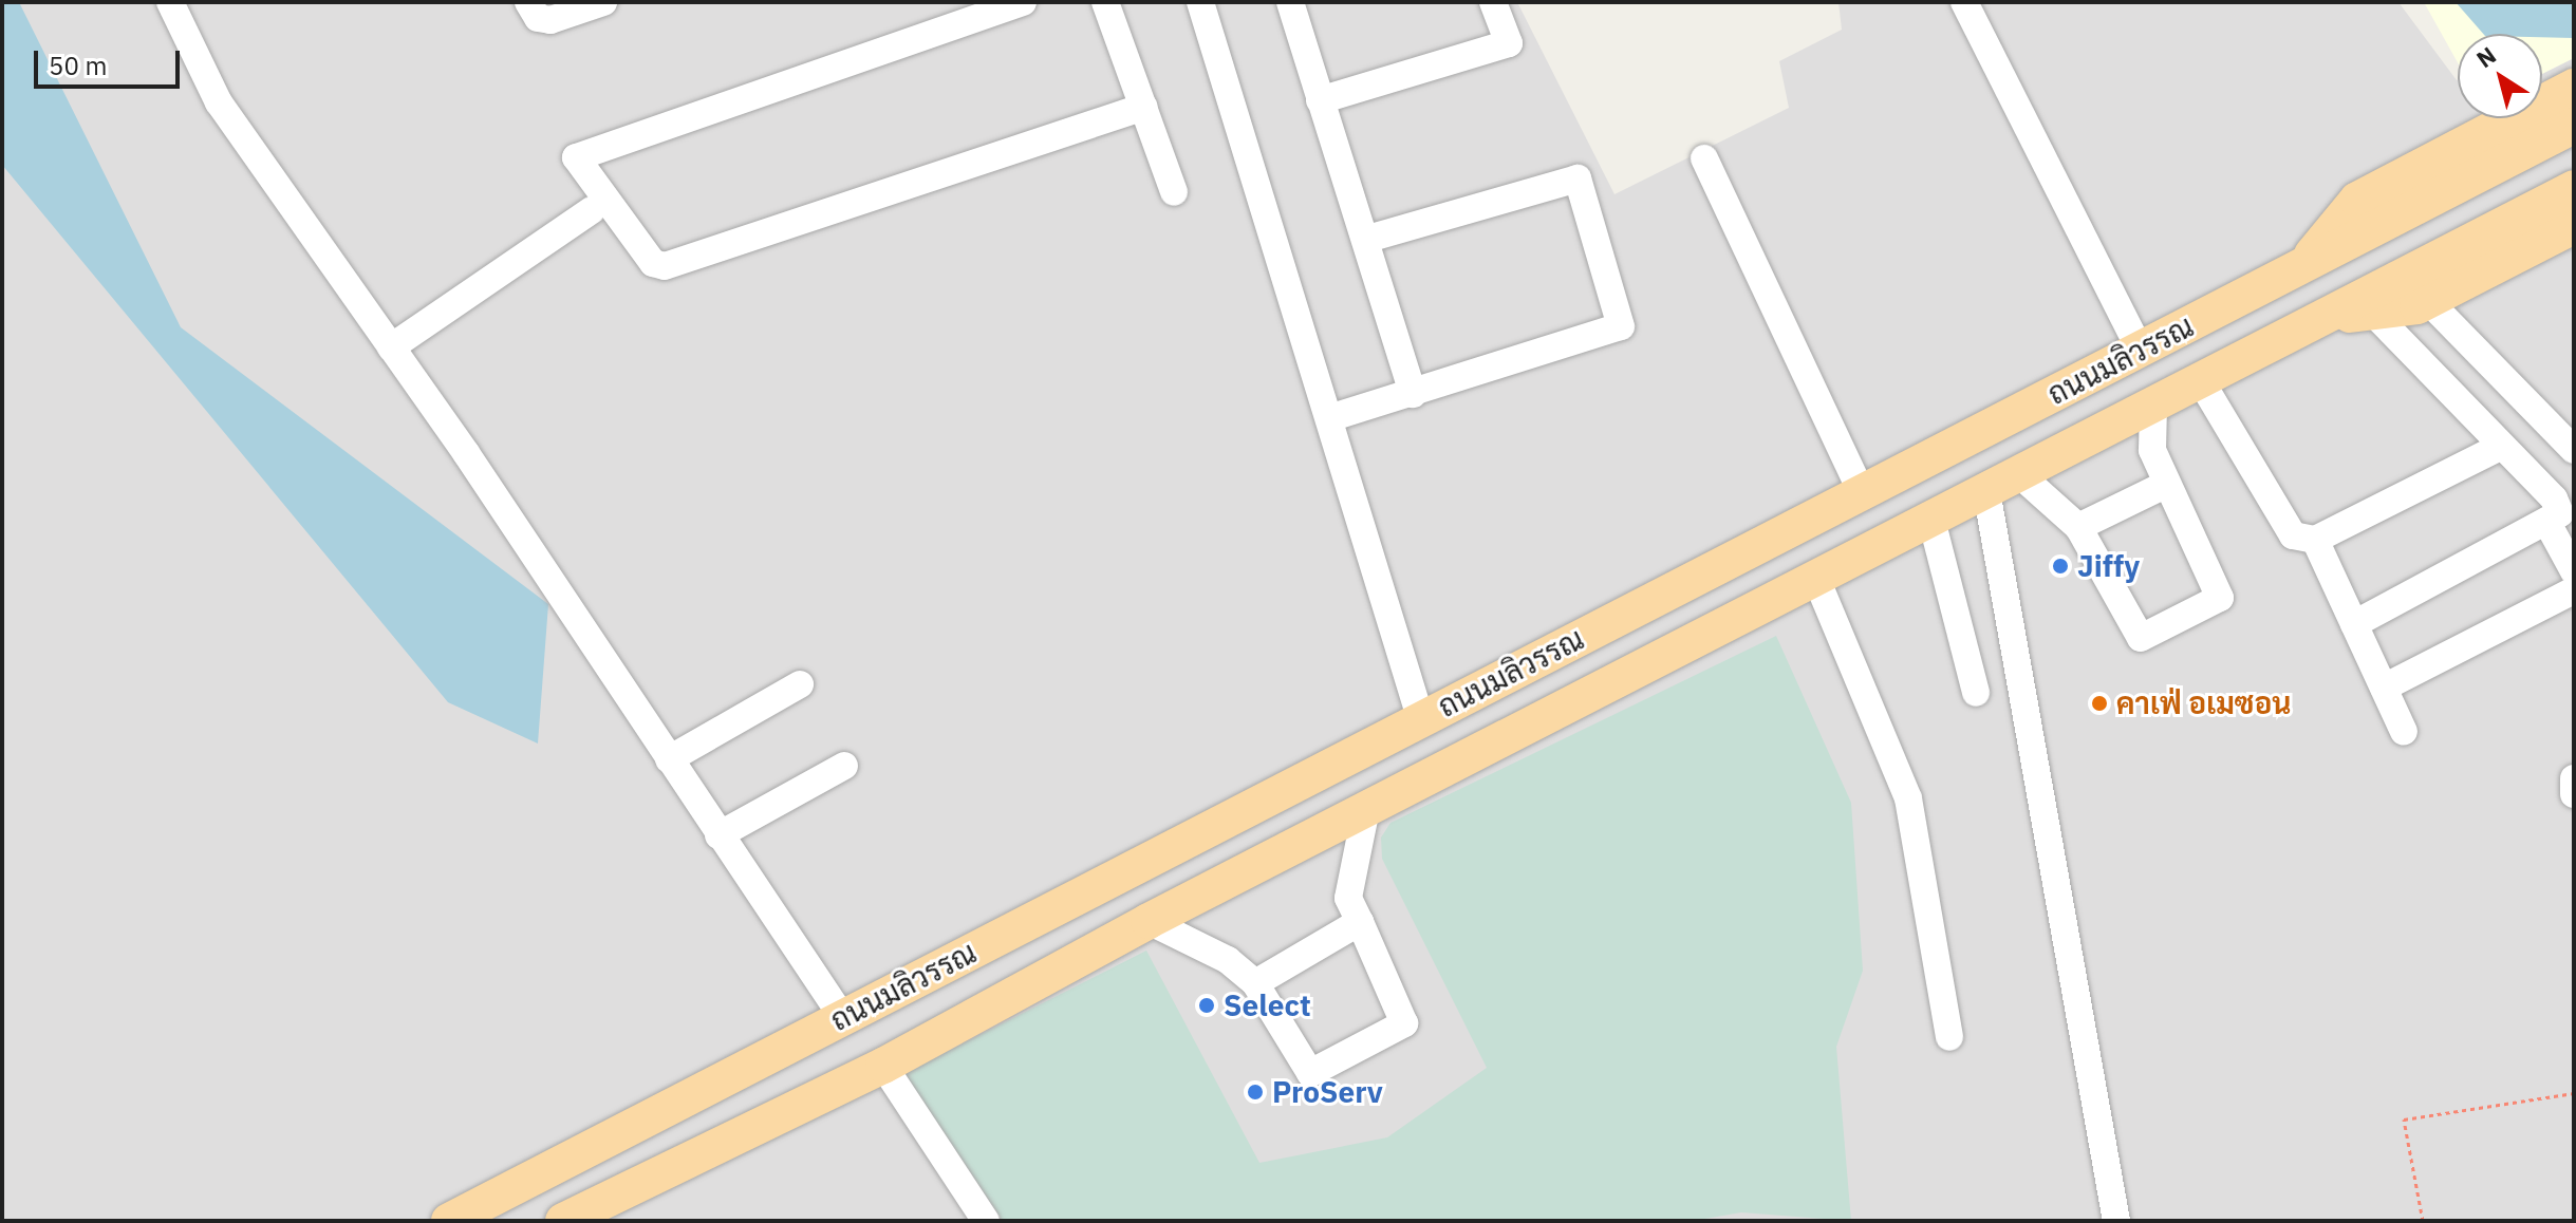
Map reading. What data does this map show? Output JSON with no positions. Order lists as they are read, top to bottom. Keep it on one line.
{"streets":{"main road":["ถนนมลิวรรณ"]},"places":["Jiffy","คาเฟ่ อเมซอน","Select","ProServ"],"scale_bar":"50 m","north":"top left"}
